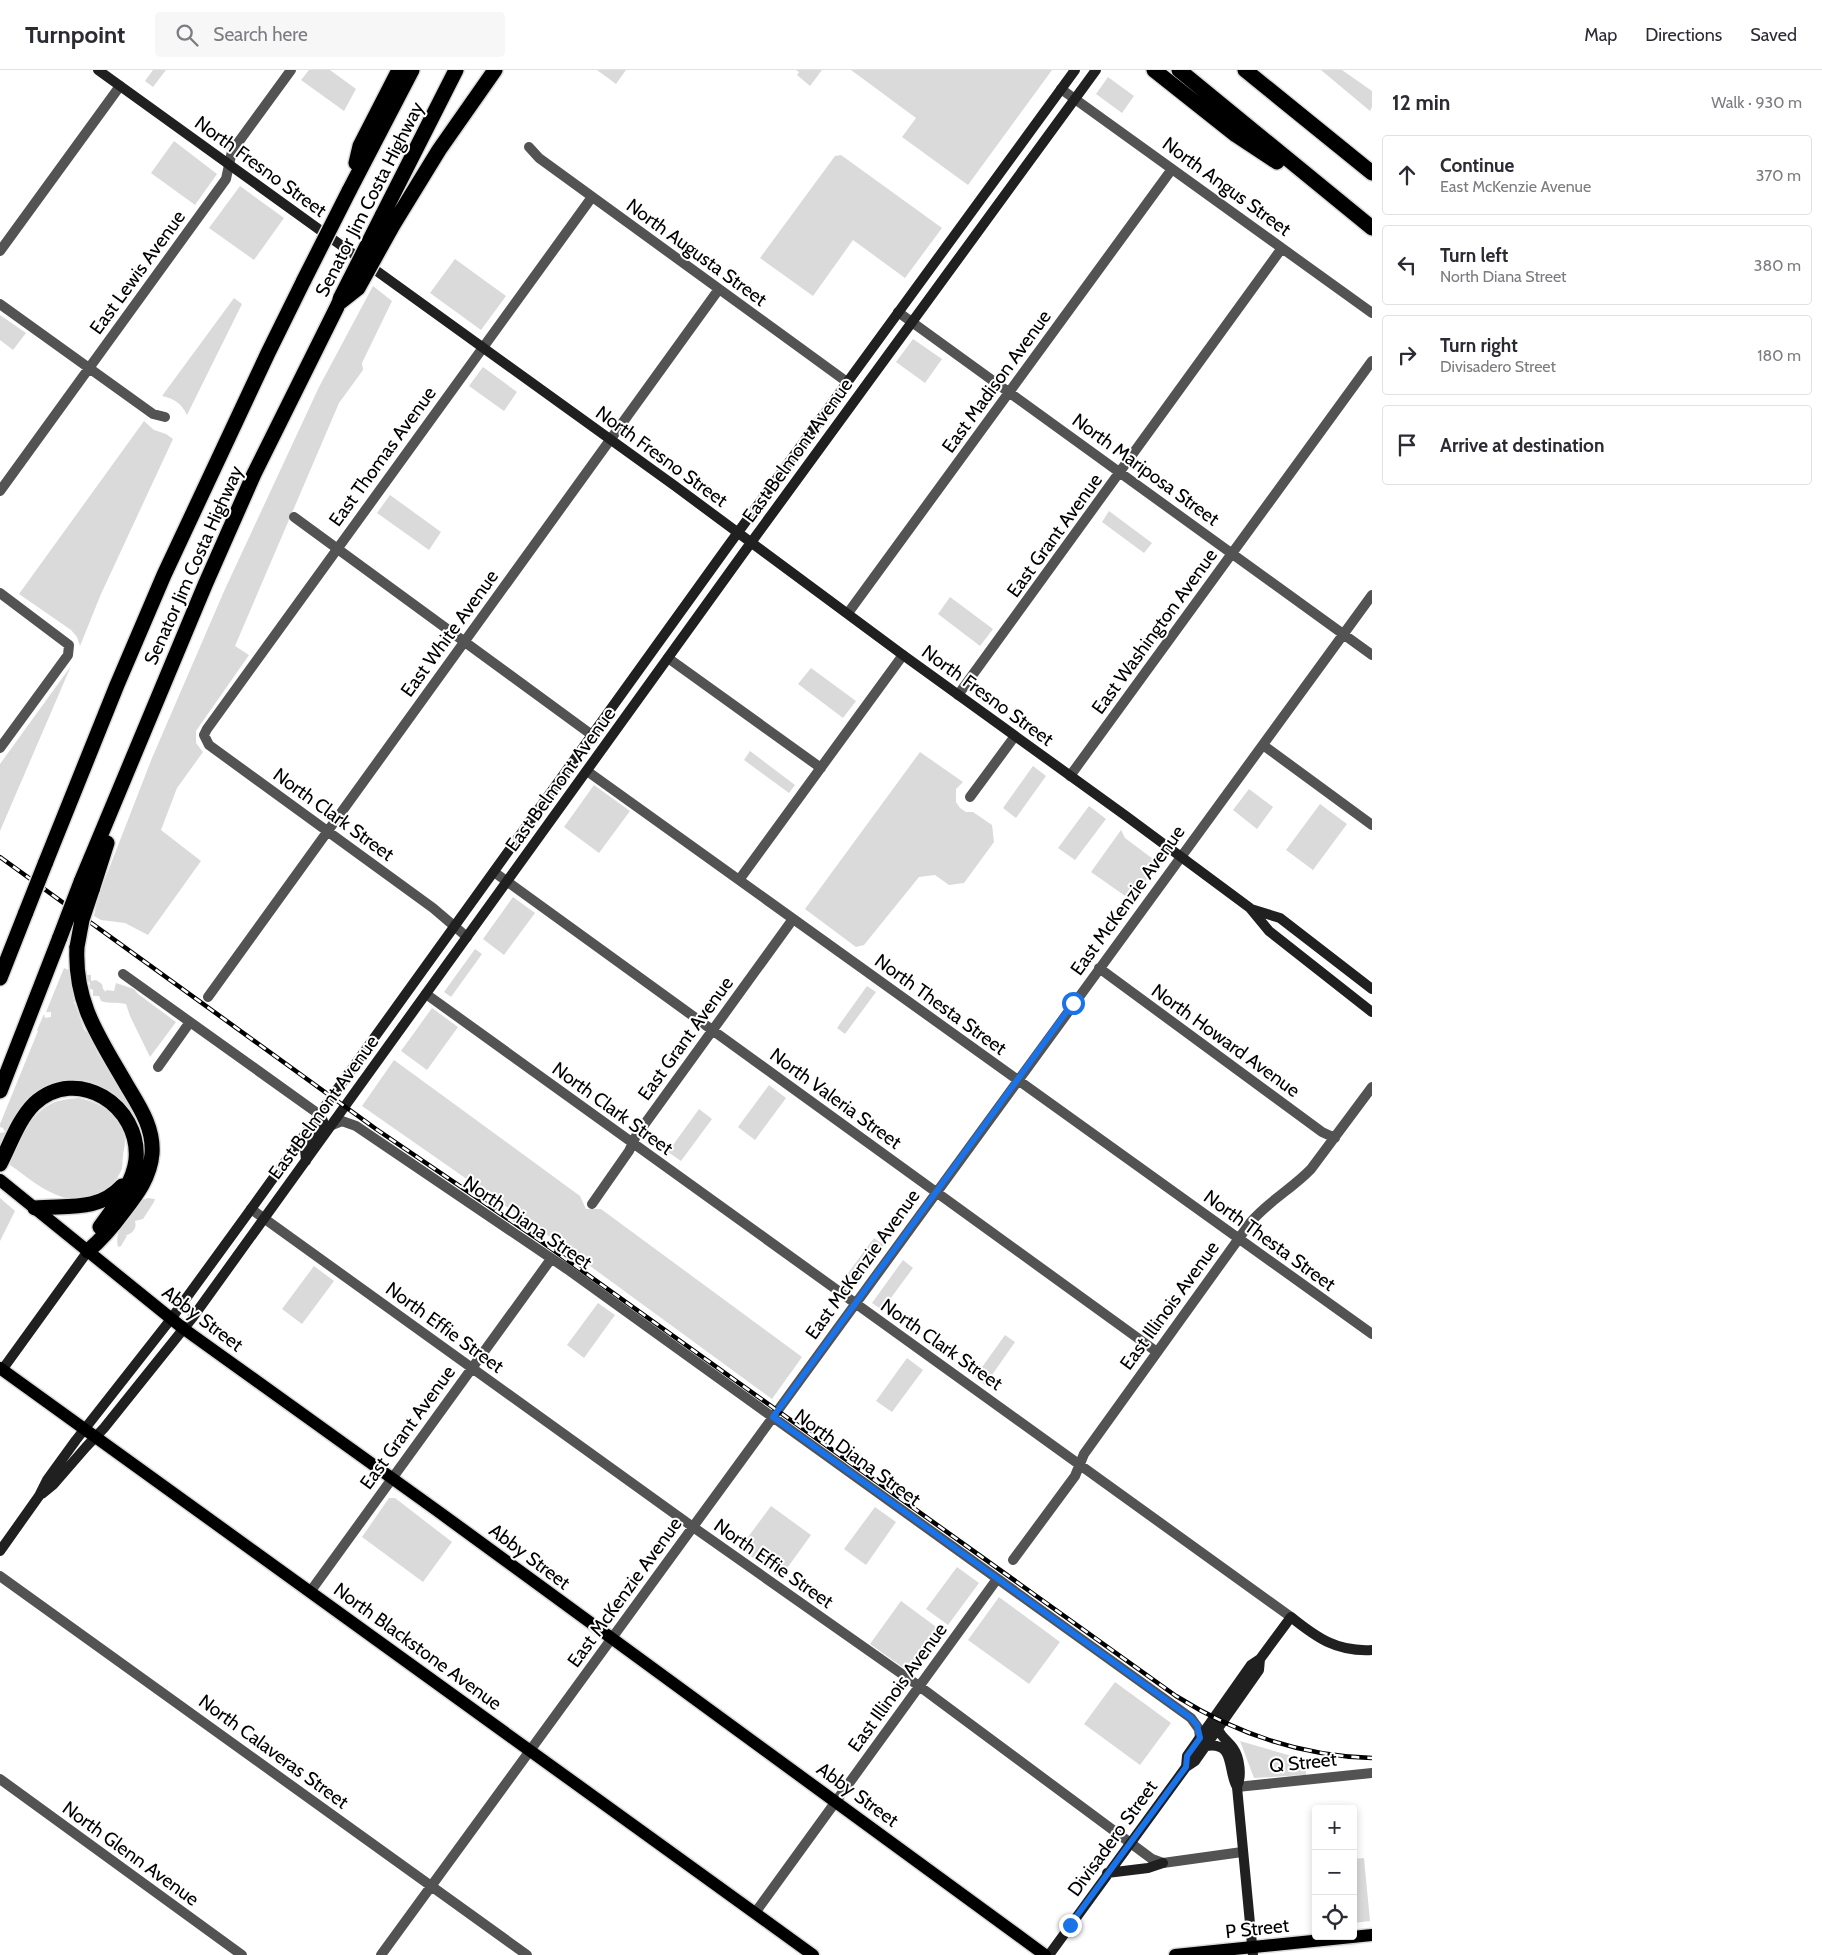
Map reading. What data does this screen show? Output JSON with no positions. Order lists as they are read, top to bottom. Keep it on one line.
{"streets":{"highway":["Senator Jim Costa Highway"],"main road":["North Fresno Street","East Belmont Avenue","Abby Street","North Blackstone Avenue","Divisadero Street","P Street"],"street":["North Angus Street","North Augusta Street","East Lewis Avenue","East Madison Avenue","East Thomas Avenue","North Mariposa Street","East Grant Avenue","East Washington Avenue","East White Avenue","North Clark Street","East McKenzie Avenue","North Thesta Street","North Howard Avenue","North Valeria Street","North Diana Street","East Illinois Avenue","North Effie Street","North Calaveras Street","Q Street","North Glenn Avenue"]},"crossings":[["North Fresno Street","East Lewis Avenue"],["North Fresno Street","East Madison Avenue"],["North Fresno Street","East Belmont Avenue"],["North Fresno Street","East Thomas Avenue"],["North Fresno Street","East Grant Avenue"],["North Fresno Street","East Washington Avenue"],["North Fresno Street","East White Avenue"],["North Fresno Street","East McKenzie Avenue"],["North Angus Street","East Madison Avenue"],["North Angus Street","East Belmont Avenue"],["North Angus Street","East Grant Avenue"],["North Augusta Street","East Belmont Avenue"],["North Augusta Street","East Thomas Avenue"],["North Augusta Street","East White Avenue"],["East Madison Avenue","North Mariposa Street"],["East Belmont Avenue","North Mariposa Street"],["East Belmont Avenue","North Clark Street"],["East Belmont Avenue","North Thesta Street"],["East Belmont Avenue","North Valeria Street"],["East Belmont Avenue","North Diana Street"],["East Belmont Avenue","Abby Street"],["East Belmont Avenue","North Effie Street"],["East Belmont Avenue","North Blackstone Avenue"],["East Thomas Avenue","North Clark Street"],["North Mariposa Street","East Grant Avenue"],["North Mariposa Street","East Washington Avenue"],["North Mariposa Street","East McKenzie Avenue"],["East Grant Avenue","North Clark Street"],["East Grant Avenue","North Thesta Street"],["East Grant Avenue","North Valeria Street"],["East Grant Avenue","North Diana Street"],["East Grant Avenue","Abby Street"],["East Grant Avenue","North Effie Street"],["East Grant Avenue","North Blackstone Avenue"],["East White Avenue","North Clark Street"],["North Clark Street","East McKenzie Avenue"],["North Clark Street","East Illinois Avenue"],["North Clark Street","Divisadero Street"],["East McKenzie Avenue","North Thesta Street"],["East McKenzie Avenue","North Howard Avenue"],["East McKenzie Avenue","North Valeria Street"],["East McKenzie Avenue","North Diana Street"],["East McKenzie Avenue","Abby Street"],["East McKenzie Avenue","North Effie Street"],["East McKenzie Avenue","North Blackstone Avenue"],["East McKenzie Avenue","North Calaveras Street"],["North Thesta Street","East Illinois Avenue"],["North Howard Avenue","East Illinois Avenue"],["North Valeria Street","East Illinois Avenue"],["North Diana Street","East Illinois Avenue"],["North Diana Street","Divisadero Street"],["East Illinois Avenue","Abby Street"],["East Illinois Avenue","North Effie Street"],["East Illinois Avenue","North Blackstone Avenue"],["North Effie Street","Divisadero Street"]],"page":{"header":"Turnpoint","search":"Search here","nav":["Map","Directions","Saved"],"heading":["12 min","Walk · 930 m"],"list":[["Continue","East McKenzie Avenue","370 m"],["Turn left","North Diana Street","380 m"],["Turn right","Divisadero Street","180 m"],"Arrive at destination"],"map_buttons":["+","−"]}}
